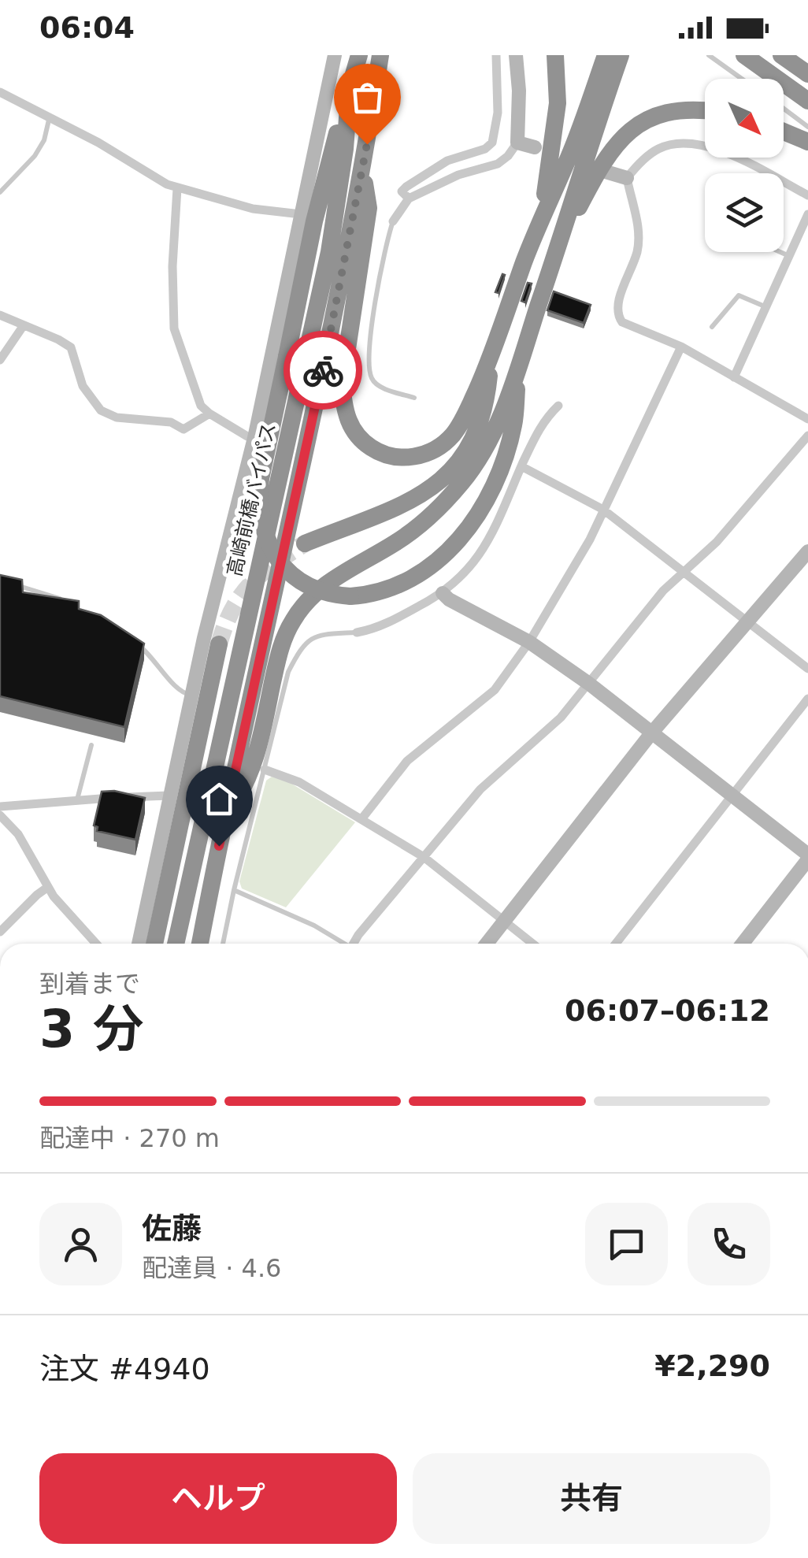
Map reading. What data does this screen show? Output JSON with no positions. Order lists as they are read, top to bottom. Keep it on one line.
{"streets":{"highway":["高崎前橋バイパス"]},"north":"bottom right","page":{"status":"06:04","heading":["3 分","到着まで","06:07–06:12"],"panel":["佐藤","配達員 · 4.6","注文 #4940","¥2,290"],"bar":"配達中 · 270 m","buttons":["ヘルプ","共有"]}}
